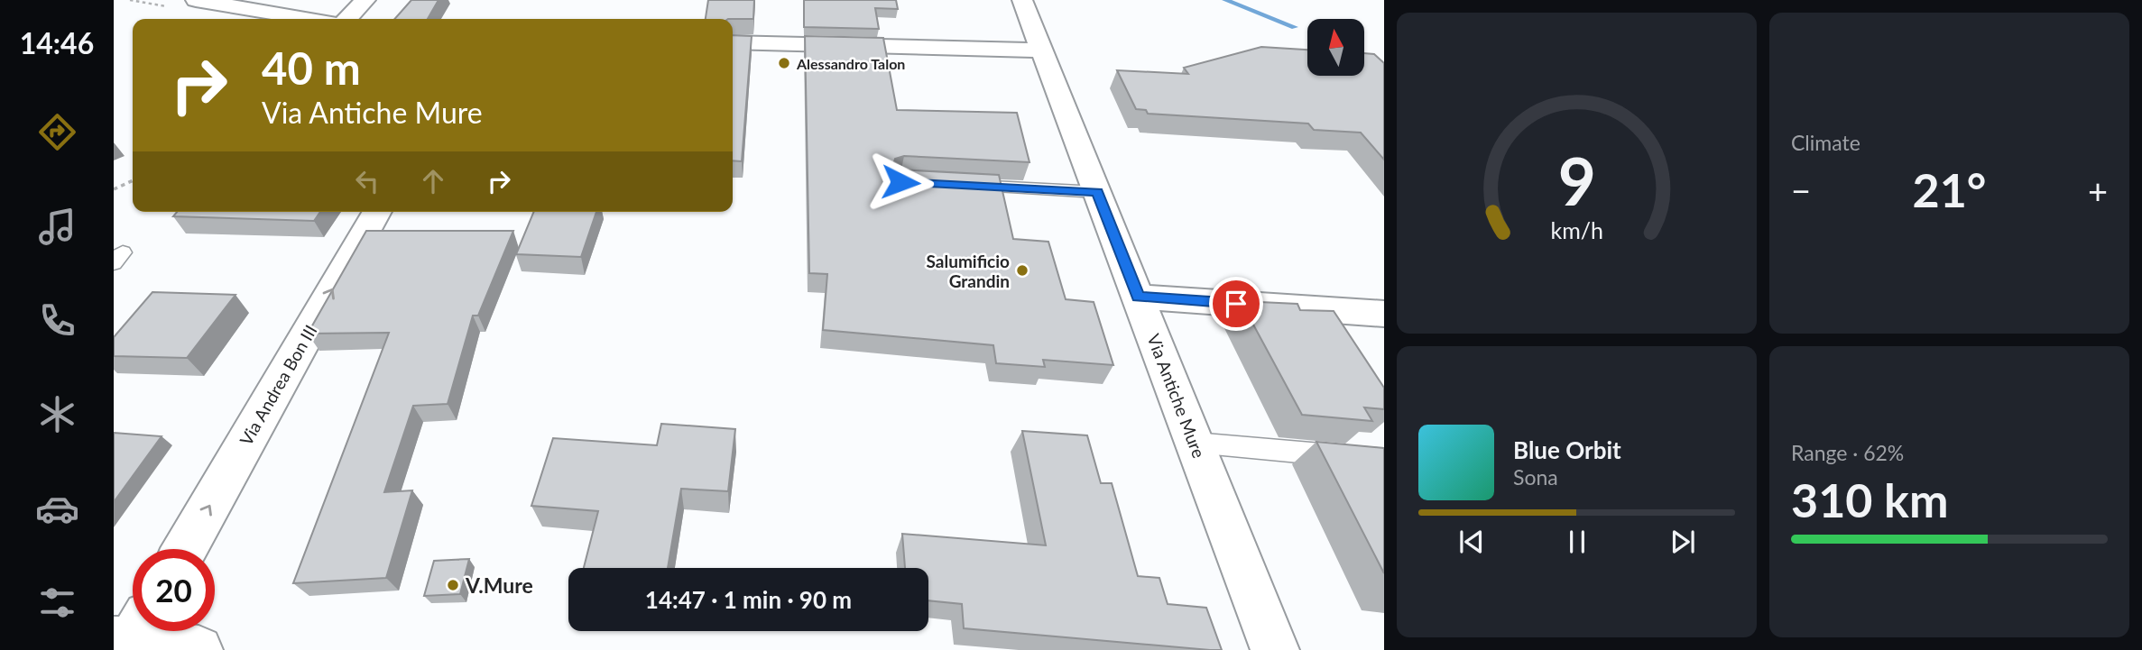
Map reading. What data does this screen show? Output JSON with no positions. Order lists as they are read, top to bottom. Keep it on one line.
{"streets":{"street":["Via Andrea Bon III","Via Antiche Mure"]},"one_way":["Via Andrea Bon III"],"places":["Alessandro Talon","Salumificio Grandin","V.Mure"],"north":"top","page":{"tabs":"14:46","tile":["Climate",["Range · 62%","310 km"]],"turn":["40 m","Via Antiche Mure"],"heat":["−","21°","+"],"song":["Blue Orbit","Sona"],"limit":"20","trip":"14:47 · 1 min · 90 m","gauge":["9","km/h"]}}
